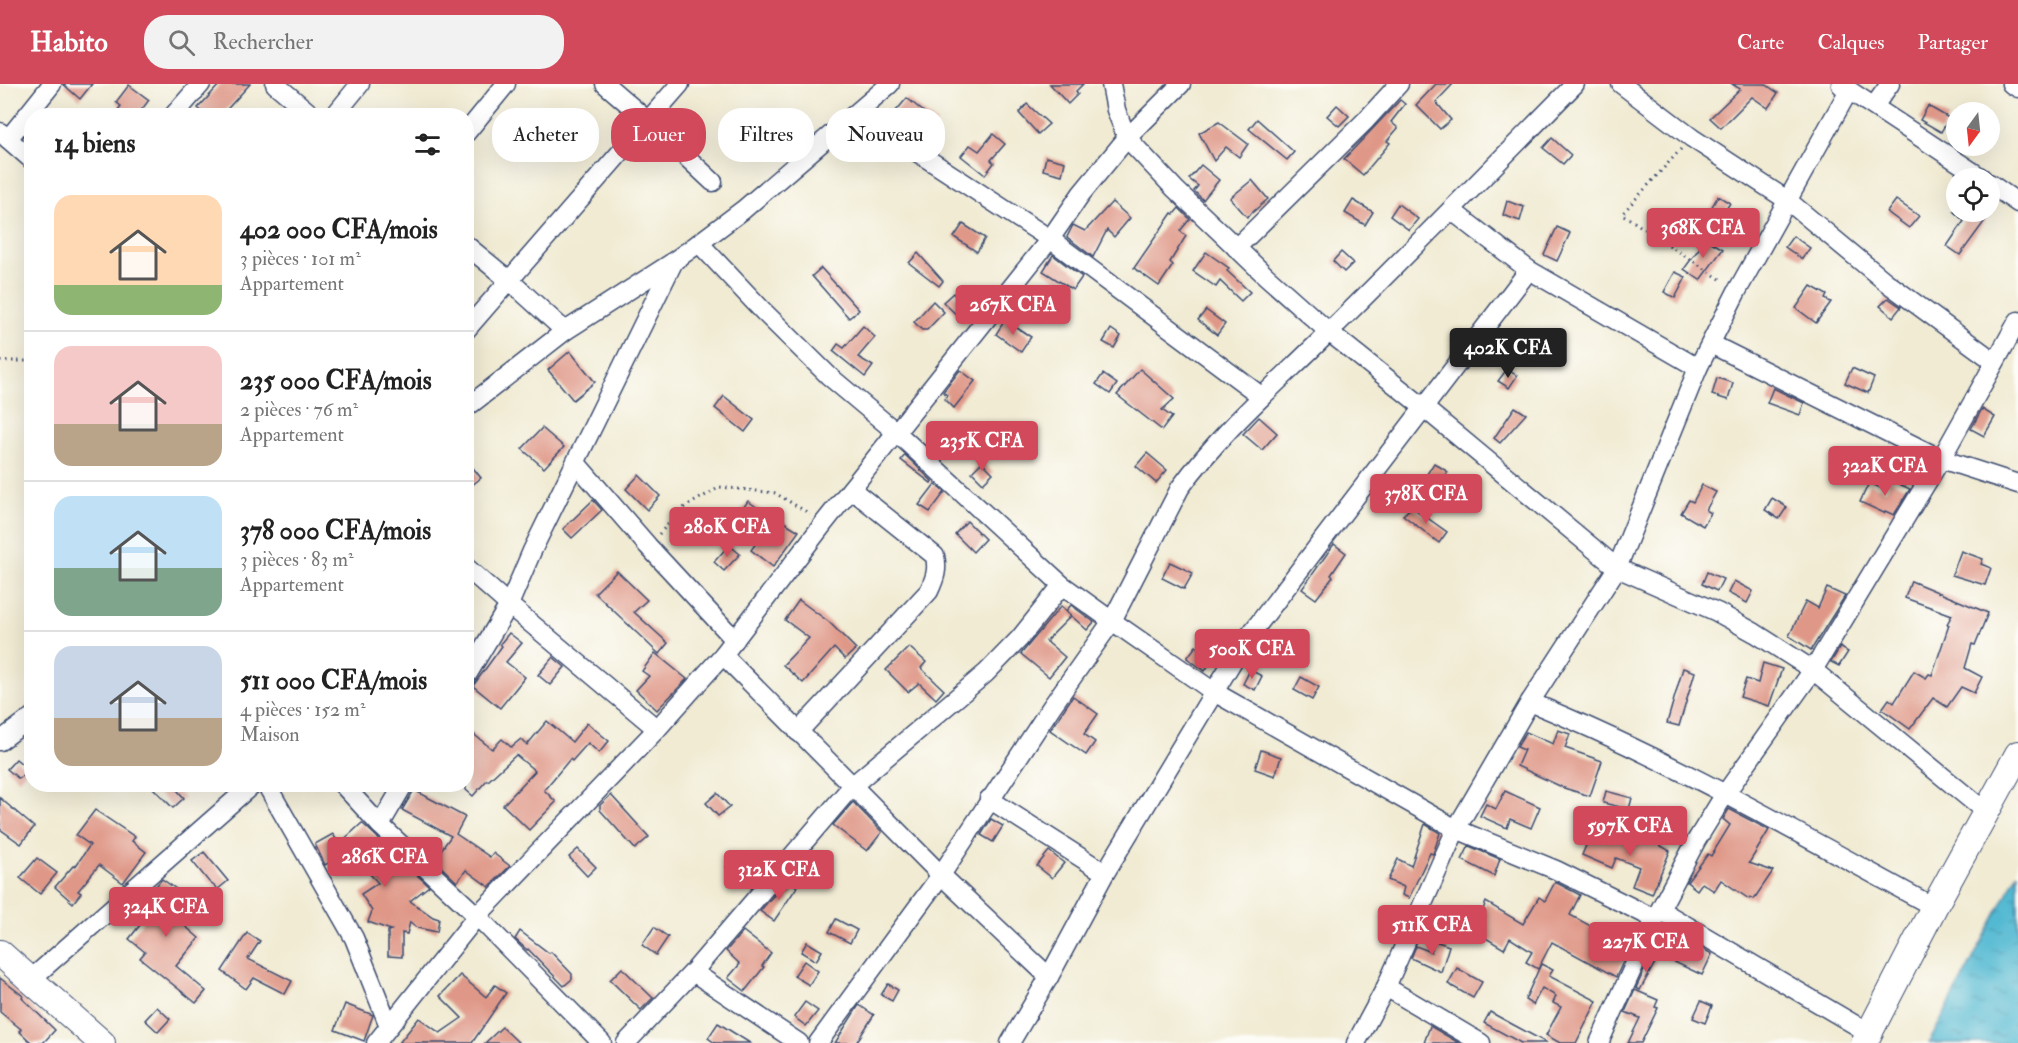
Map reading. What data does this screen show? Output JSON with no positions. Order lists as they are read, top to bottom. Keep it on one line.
{"north":"bottom","page":{"header":"Habito","search":"Rechercher","nav":["Carte","Calques","Partager"],"chip":["Acheter","Louer","Filtres","Nouveau"],"heading":"14 biens","list":[{"name":"402 000 CFA/mois","note":"3 pièces · 101 m² · Appartement"},{"name":"235 000 CFA/mois","note":"2 pièces · 76 m² · Appartement"},{"name":"378 000 CFA/mois","note":"3 pièces · 83 m² · Appartement"},{"name":"511 000 CFA/mois","note":"4 pièces · 152 m² · Maison"}],"price":["368K CFA","267K CFA","402K CFA","235K CFA","322K CFA","378K CFA","280K CFA","500K CFA","597K CFA","286K CFA","312K CFA","324K CFA","511K CFA","227K CFA"]}}
